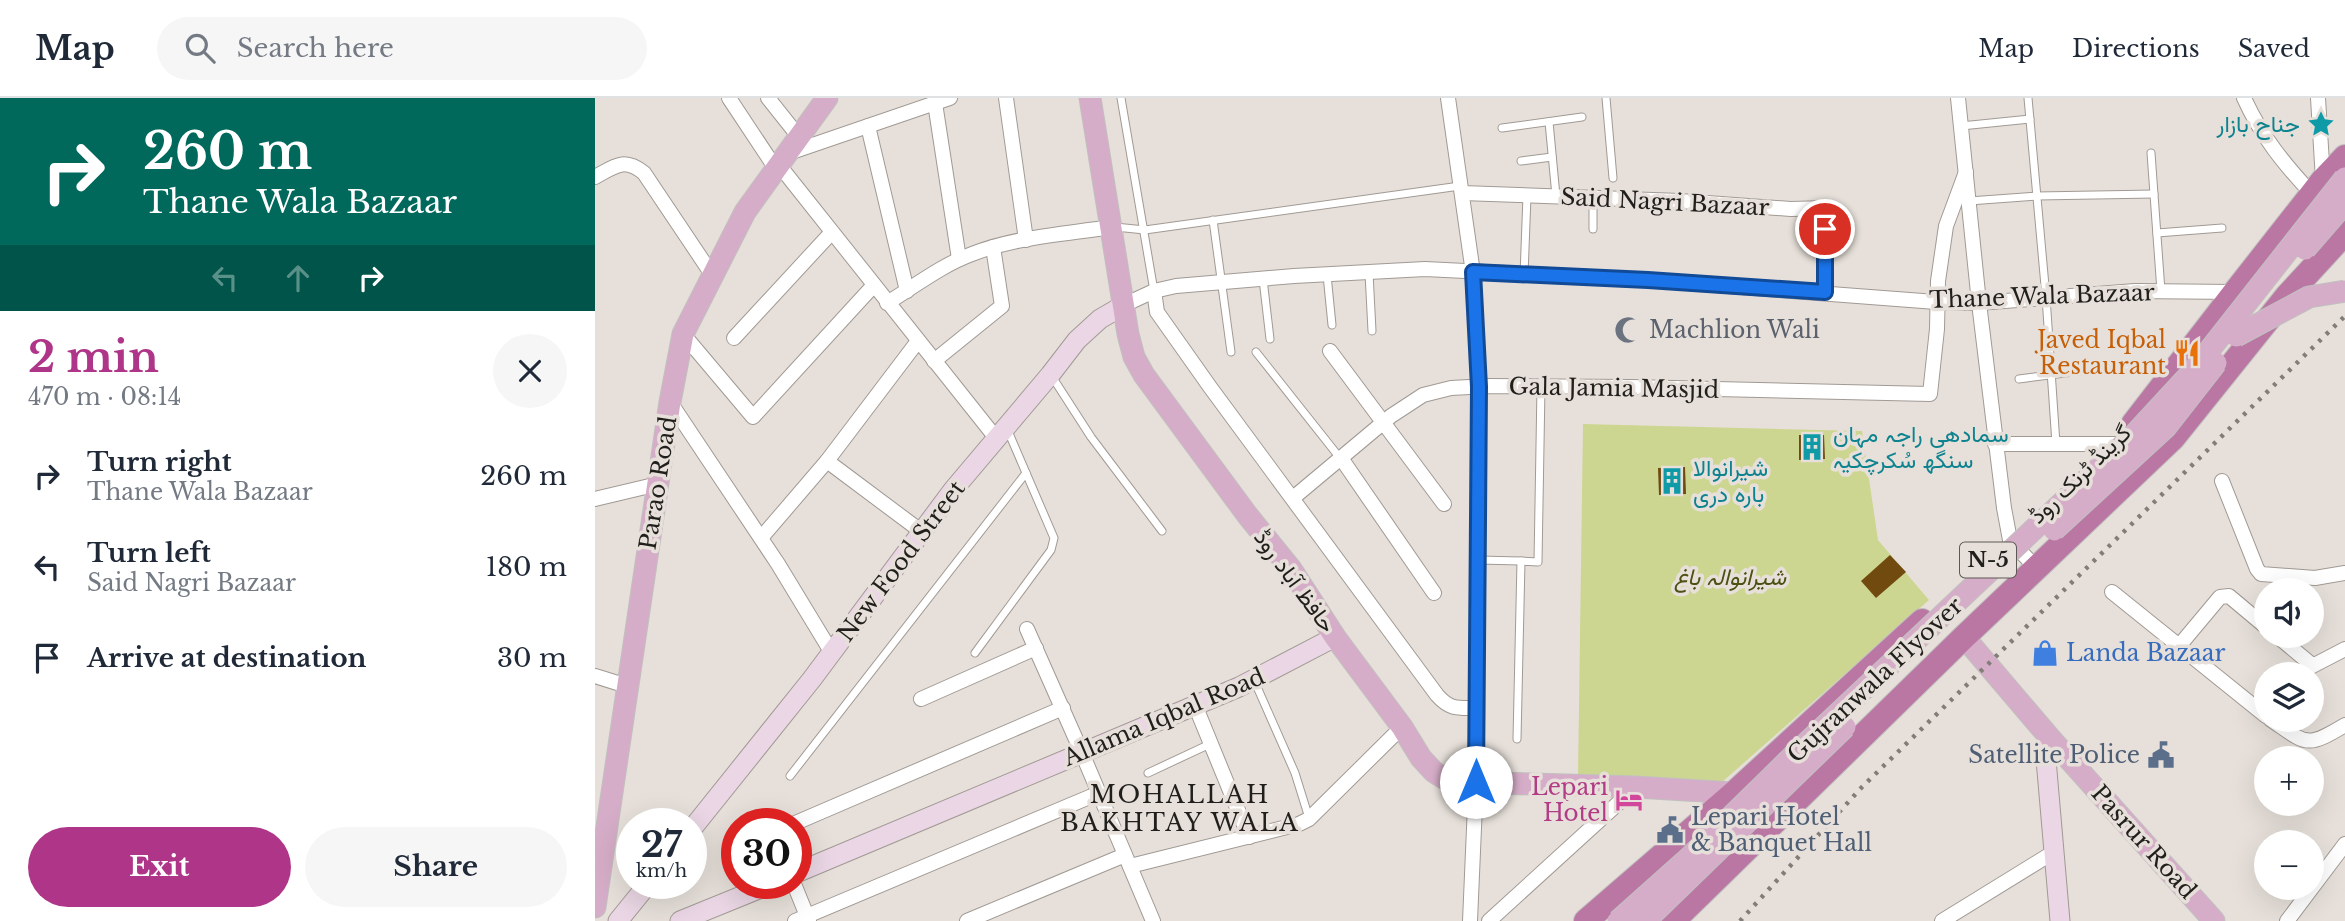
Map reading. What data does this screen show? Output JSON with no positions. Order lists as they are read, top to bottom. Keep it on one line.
{"streets":{"highway":["گرینڈ ٹرنک روڈ","N-5"],"main road":["Parao Road","حافظ آباد روڈ","Gujranwala Flyover","Pasrur Road"],"street":["Said Nagri Bazaar","Thane Wala Bazaar","Gala Jamia Masjid","New Food Street","Allama Iqbal Road"]},"crossings":[["Said Nagri Bazaar","Thane Wala Bazaar"],["Thane Wala Bazaar","Gala Jamia Masjid"],["Thane Wala Bazaar","گرینڈ ٹرنک روڈ"],["Thane Wala Bazaar","New Food Street"],["Thane Wala Bazaar","حافظ آباد روڈ"],["گرینڈ ٹرنک روڈ","حافظ آباد روڈ"],["گرینڈ ٹرنک روڈ","Gujranwala Flyover"],["گرینڈ ٹرنک روڈ","Pasrur Road"],["New Food Street","حافظ آباد روڈ"],["حافظ آباد روڈ","Allama Iqbal Road"]],"districts":["MOHALLAH BAKHTAY WALA"],"parks":["شیرانوالہ باغ"],"places":{"place":["جناح بازار"],"mosque":["Machlion Wali"],"restaurant":["Javed Iqbal Restaurant"],"building":["سمادھی راجہ مہان سنگھ سُکرچکیہ","شیرانوالا بارہ دری"],"shop":["Landa Bazaar"],"public building":["Satellite Police","Lepari Hotel & Banquet Hall"],"hotel":["Lepari Hotel"]},"page":{"header":"Map","search":"Search here","nav":["Map","Directions","Saved"],"turn":["260 m","Thane Wala Bazaar"],"heading":["2 min","470 m · 08:14"],"list":[{"name":"Turn right","note":"Thane Wala Bazaar","value":"260 m"},{"name":"Turn left","note":"Said Nagri Bazaar","value":"180 m"},{"name":"Arrive at destination","value":"30 m"}],"map_buttons":["+","−"],"speed":"27 km/h","limit":"30","buttons":["Exit","Share"]}}
